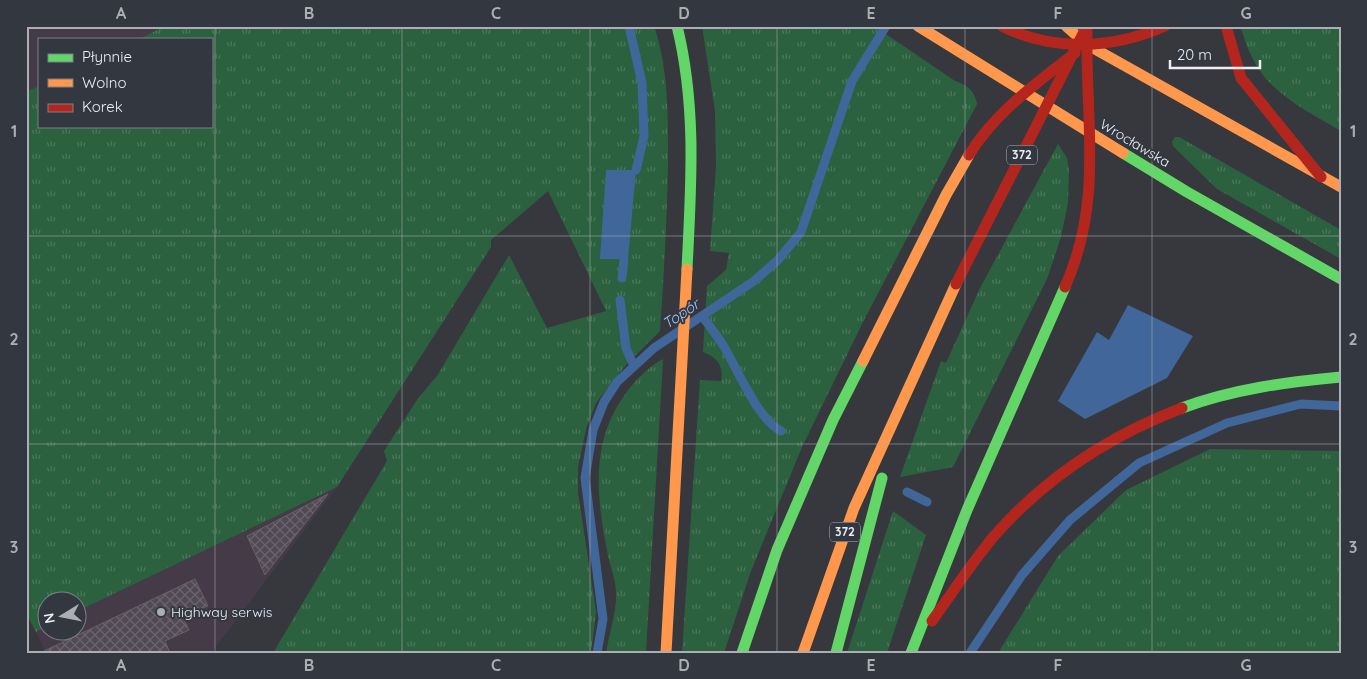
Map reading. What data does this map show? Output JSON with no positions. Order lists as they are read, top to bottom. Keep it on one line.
{"streets":{"main road":["Wrocławska","372"]},"water":["Topór"],"places":["Highway serwis"],"legend":["Płynnie","Wolno","Korek"],"scale_bar":"20 m","north":"left","grid":{"columns":["A","B","C","D","E","F","G"],"rows":["1","2","3"]}}
